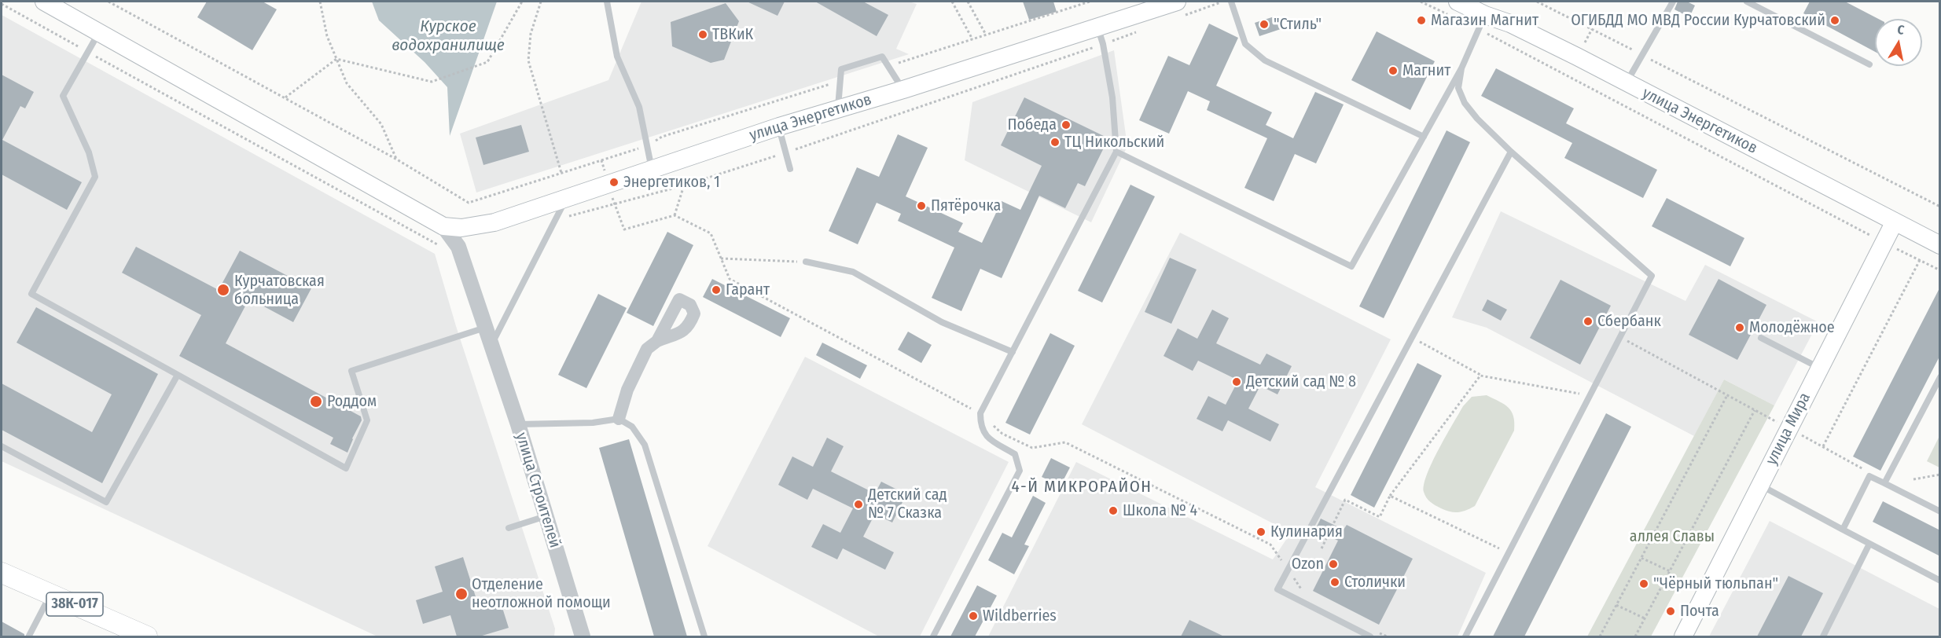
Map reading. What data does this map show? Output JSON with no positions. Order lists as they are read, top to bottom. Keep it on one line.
{"streets":{"main road":["улица Энергетиков","улица Мира","38К-017"],"street":["улица Строителей"]},"crossings":[["улица Энергетиков","улица Мира"],["улица Энергетиков","улица Строителей"]],"districts":["4-Й МИКРОРАЙОН"],"water":["Курское водохранилище"],"parks":["аллея Славы"],"places":["Магазин Магнит","ОГИБДД МО МВД России Курчатовский","\"Стиль\"","ТВКиК","Магнит","Победа","ТЦ Никольский","Энергетиков, 1","Пятёрочка","Курчатовская больница","Гарант","Сбербанк","Молодёжное","Детский сад № 8","Роддом","Детский сад № 7 Сказка","Школа № 4","Кулинария","Ozon","Столички","\"Чёрный тюльпан\"","Отделение неотложной помощи","Почта","Wildberries"],"north":"top"}
